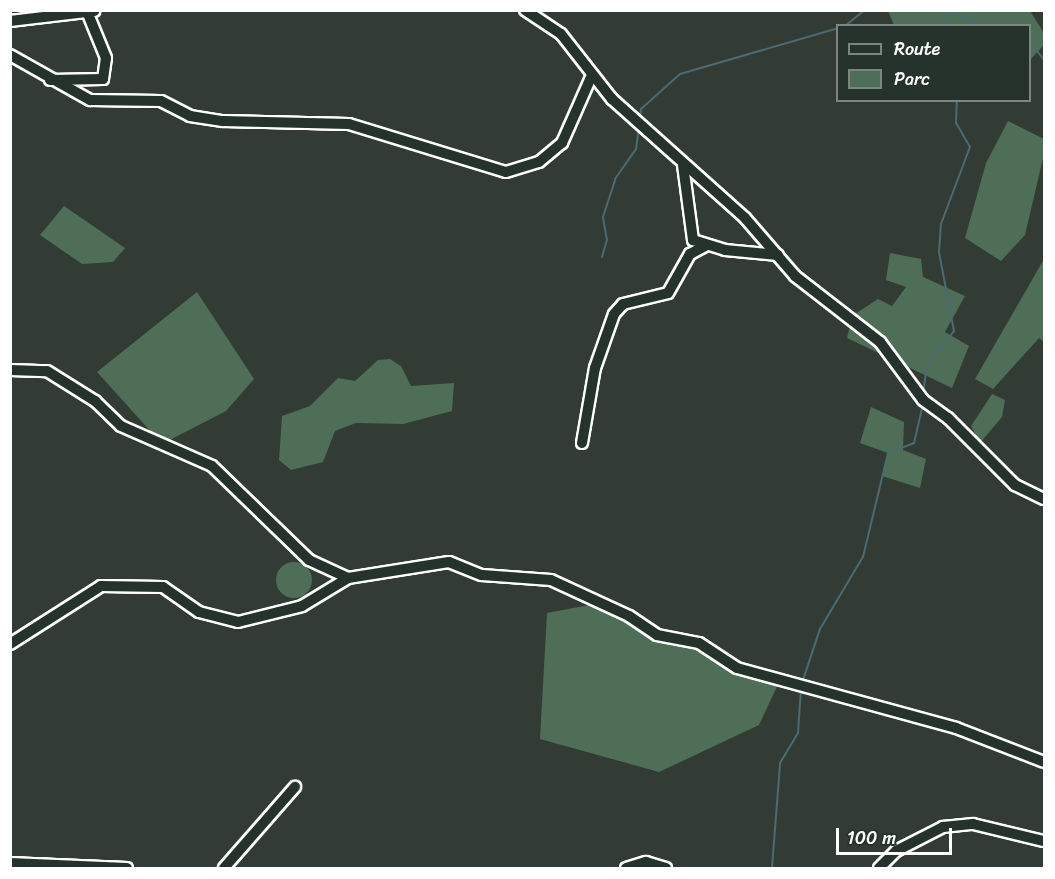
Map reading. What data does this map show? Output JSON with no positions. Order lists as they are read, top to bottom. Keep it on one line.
{"legend":["Route","Parc"],"scale_bar":"100 m"}
